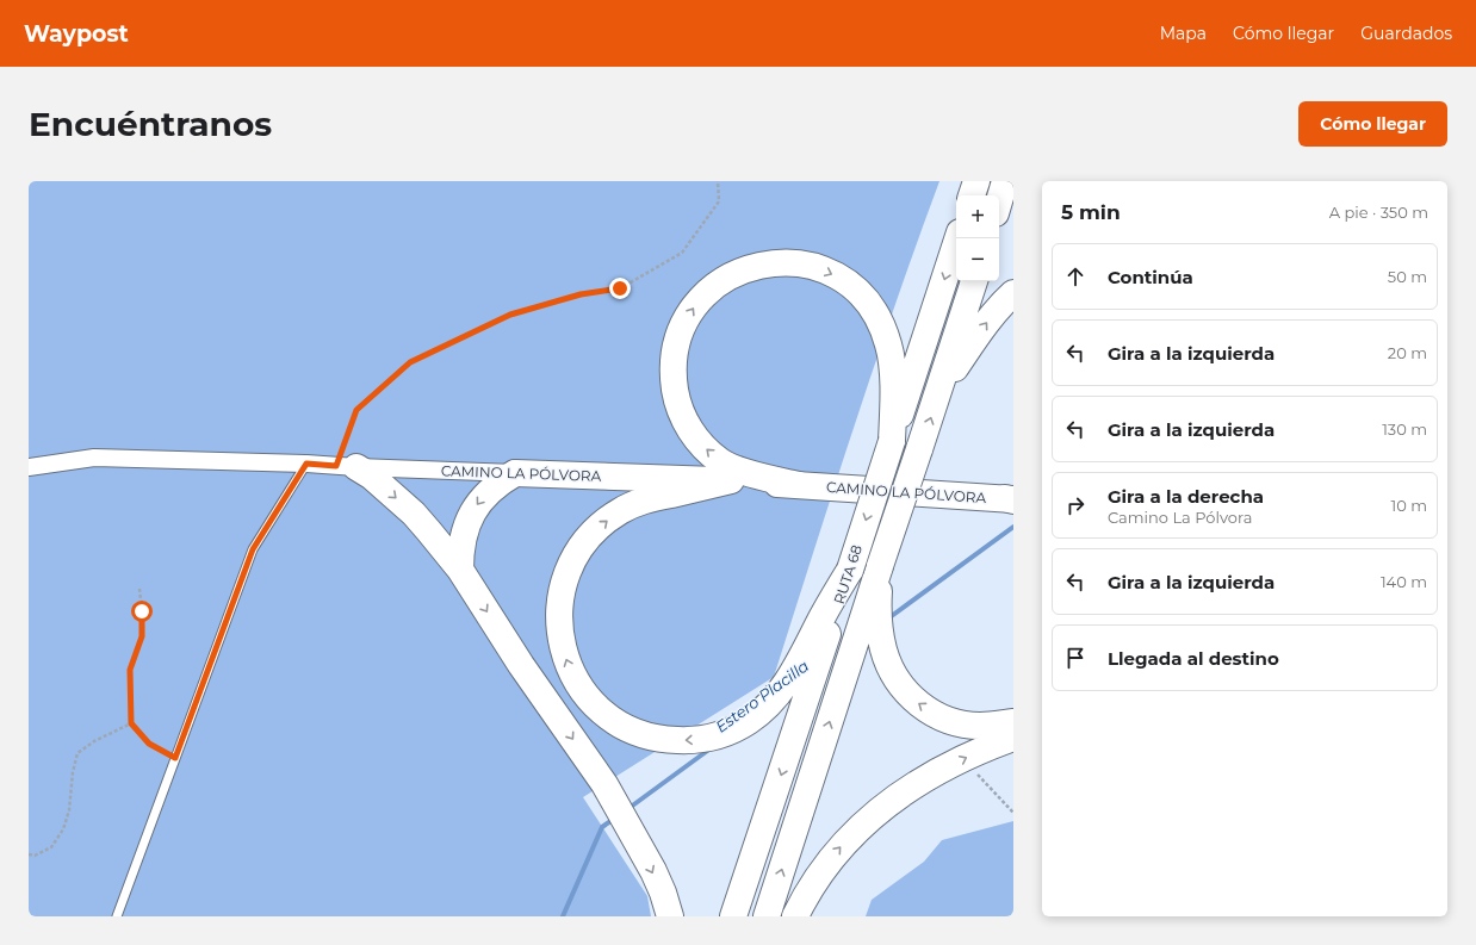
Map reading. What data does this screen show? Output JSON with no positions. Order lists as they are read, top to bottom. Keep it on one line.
{"streets":{"highway":["CAMINO LA PÓLVORA","RUTA 68"]},"water":["Estero Placilla"],"page":{"header":"Waypost","nav":["Mapa","Cómo llegar","Guardados"],"buttons":"Cómo llegar","title":"Encuéntranos","heading":["5 min","A pie · 350 m"],"map_buttons":["+","−"],"list":[["Continúa","50 m"],["Gira a la izquierda","20 m"],["Gira a la izquierda","130 m"],["Gira a la derecha","Camino La Pólvora","10 m"],["Gira a la izquierda","140 m"],"Llegada al destino"]}}
